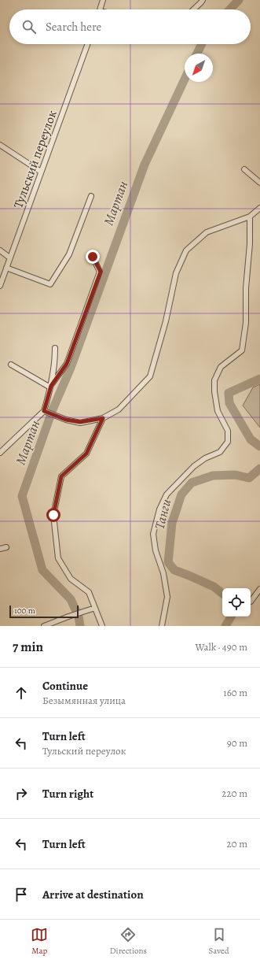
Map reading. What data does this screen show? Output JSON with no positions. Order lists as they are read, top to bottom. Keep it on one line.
{"streets":{"street":["Тульский переулок"]},"water":["Мартан","Танги"],"scale_bar":"100 m","north":"bottom left","page":{"search":"Search here","scale":"100 m","heading":["7 min","Walk · 490 m"],"list":[["Continue","Безымянная улица","160 m"],["Turn left","Тульский переулок","90 m"],["Turn right","220 m"],["Turn left","20 m"],"Arrive at destination"],"nav":["Map","Directions","Saved"]}}
